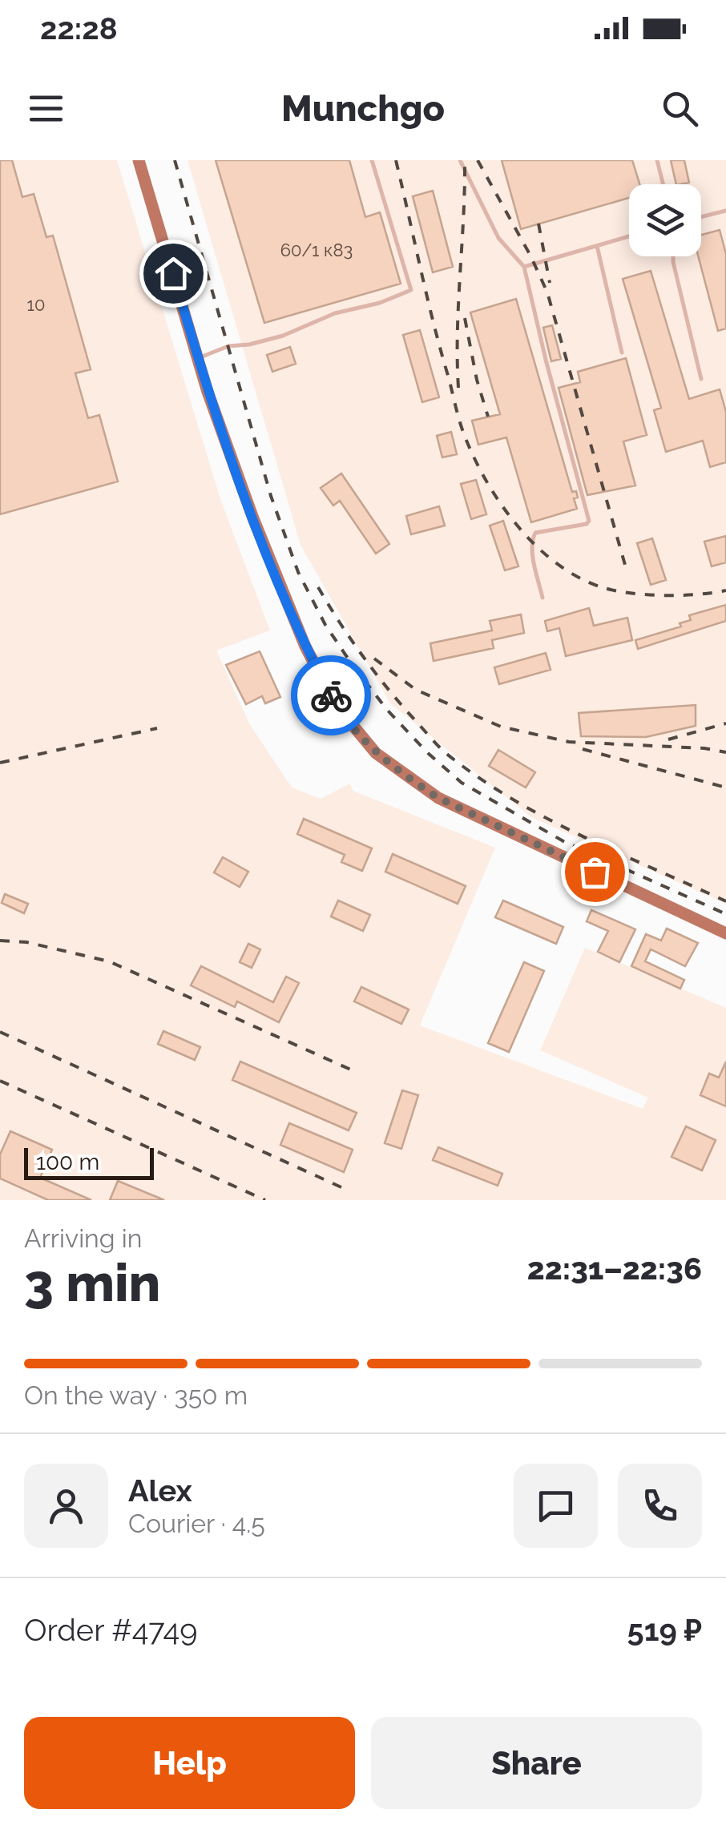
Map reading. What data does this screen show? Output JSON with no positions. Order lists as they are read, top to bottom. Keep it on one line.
{"house_numbers":["60/1 к83","10"],"scale_bar":"100 m","page":{"status":"22:28","header":"Munchgo","scale":"100 m","heading":["3 min","Arriving in","22:31–22:36"],"panel":["Alex","Courier · 4.5","Order #4749","519 ₽"],"bar":"On the way · 350 m","buttons":["Help","Share"]}}
